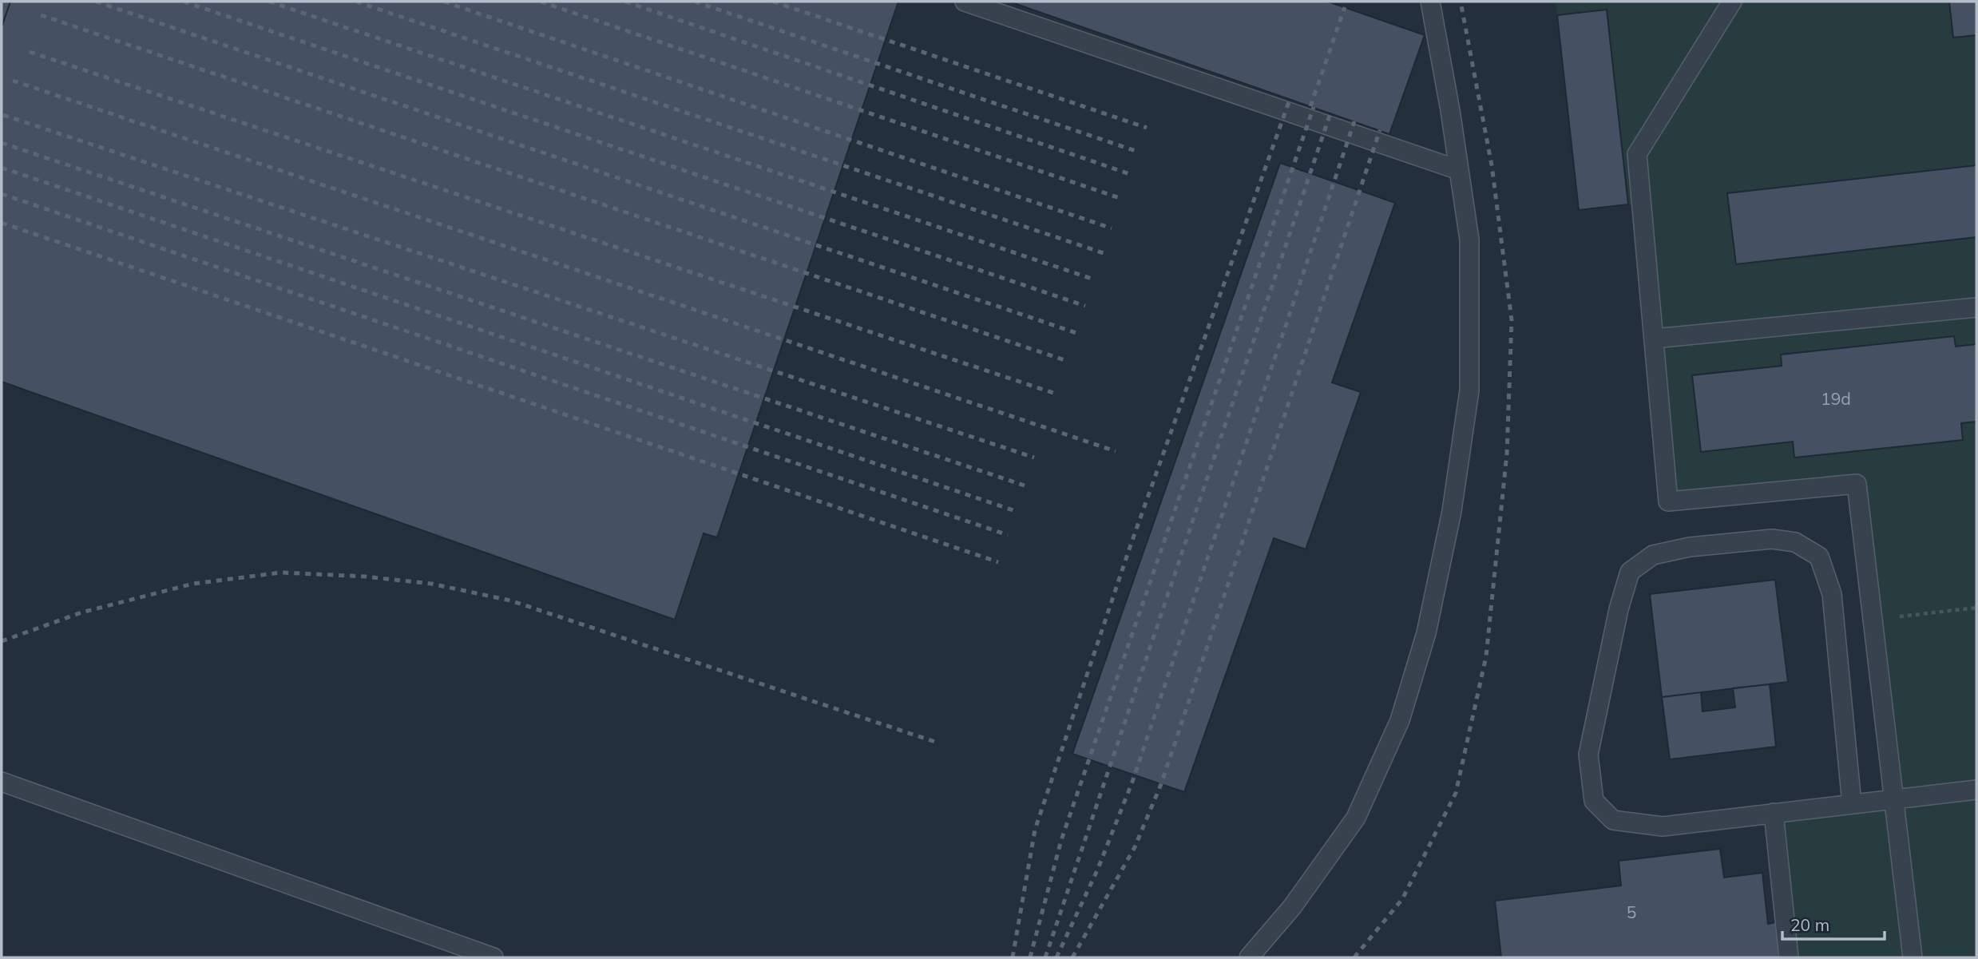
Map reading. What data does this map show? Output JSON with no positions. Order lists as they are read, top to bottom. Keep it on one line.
{"house_numbers":["19d","5"],"scale_bar":"20 m"}
